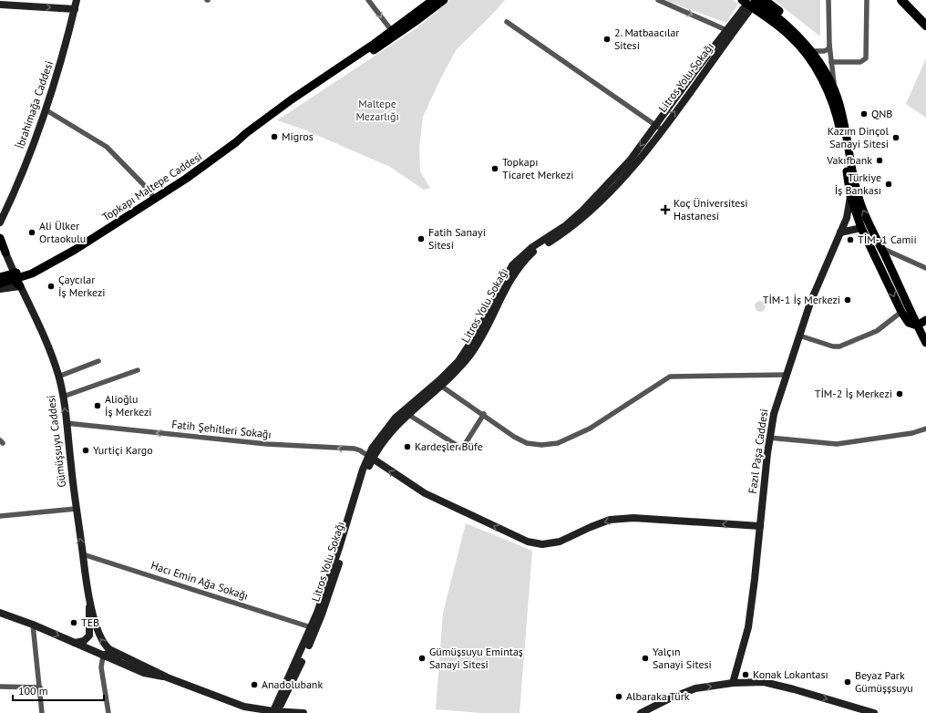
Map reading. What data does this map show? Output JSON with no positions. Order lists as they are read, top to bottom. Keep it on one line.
{"streets":{"main road":["Litros Yolu Sokağı","İbrahimağa Caddesi","Topkapı Maltepe Caddesi","Gümüşsuyu Caddesi","Fazıl Paşa Caddesi"],"street":["Fatih Şehitleri Sokağı","Hacı Emin Ağa Sokağı"]},"crossings":[["Litros Yolu Sokağı","Fatih Şehitleri Sokağı"],["Litros Yolu Sokağı","Hacı Emin Ağa Sokağı"],["Fatih Şehitleri Sokağı","Gümüşsuyu Caddesi"],["Gümüşsuyu Caddesi","Hacı Emin Ağa Sokağı"]],"one_way":["Fatih Şehitleri Sokağı"],"parks":["Maltepe Mezarlığı"],"places":{"other":["2. Matbaacılar Sitesi","QNB","Migros","Kazım Dinçol Sanayi Sitesi","Vakıfbank","Topkapı Ticaret Merkezi","Türkiye İş Bankası","Ali Ülker Ortaokulu","Fatih Sanayi Sitesi","TİM- 1 Camii","Çaycılar İş Merkezi","TİM-1 İş Merkezi","TİM-2 İş Merkezi","Alioğlu İş Merkezi","Kardeşler Büfe","Yurtiçi Kargo","TEB","Gümüşsuyu Emintaş Sanayi Sitesi","Yalçın Sanayi Sitesi","Konak Lokantası","Beyaz Park Gümüşşsuyu","Anadolubank","Albaraka Türk"],"health":["Koç Üniversitesi Hastanesi"]},"scale_bar":"100 m"}
